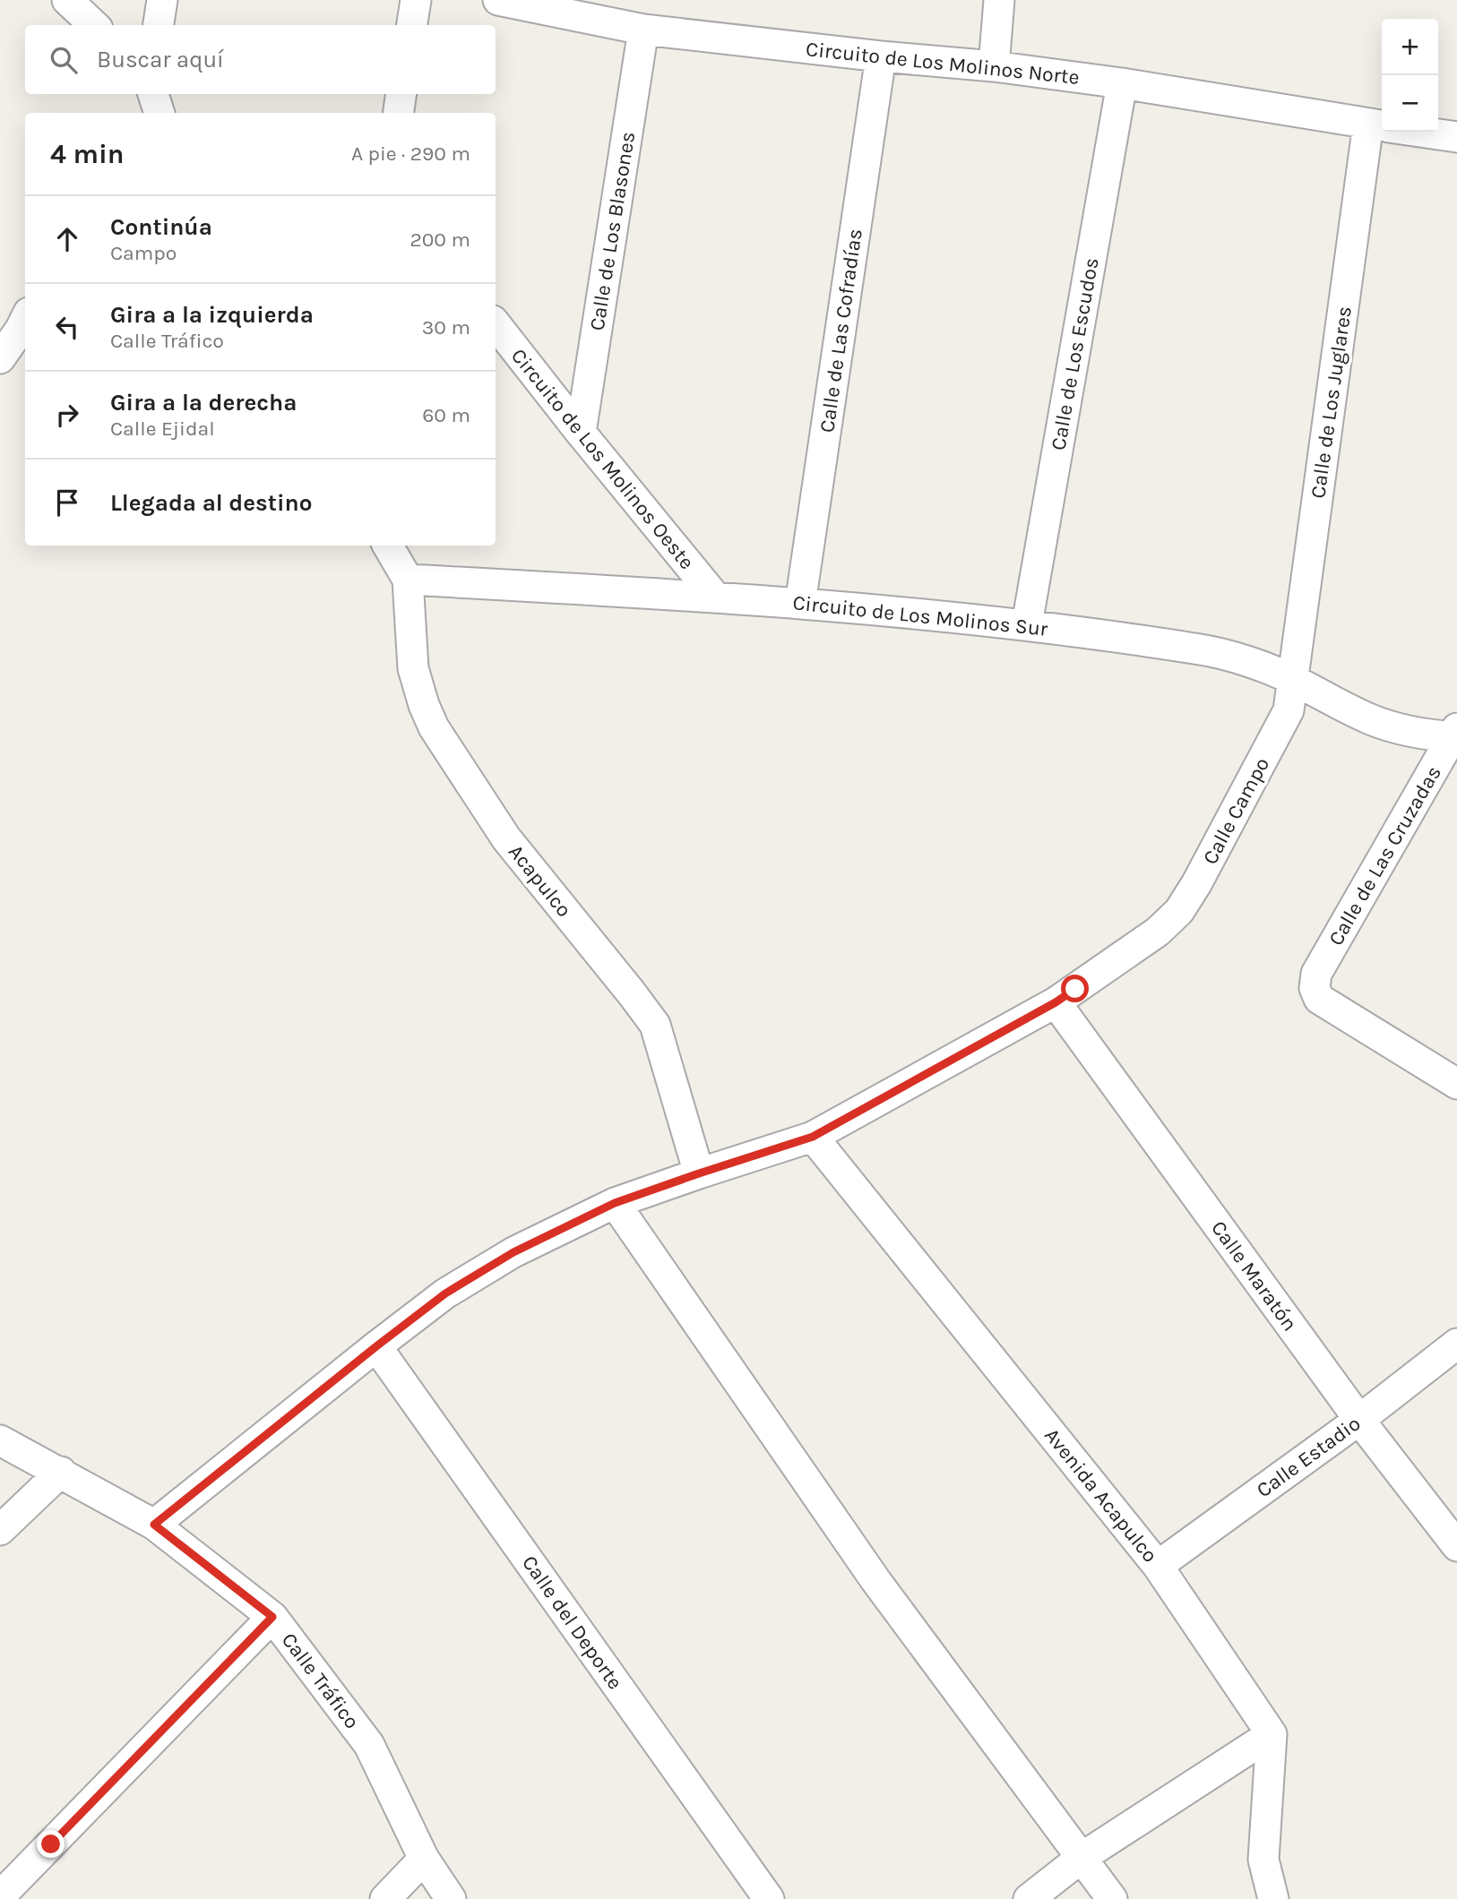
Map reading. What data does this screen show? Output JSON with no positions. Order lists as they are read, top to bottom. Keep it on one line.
{"streets":{"street":["Circuito de Los Molinos Norte","Calle de Los Blasones","Calle de Las Cofradías","Calle de Los Escudos","Calle de Los Juglares","Circuito de Los Molinos Oeste","Circuito de Los Molinos Sur","Calle Campo","Calle de Las Cruzadas","Acapulco","Calle Maratón","Calle Estadio","Avenida Acapulco","Calle del Deporte","Calle Tráfico"]},"crossings":[["Circuito de Los Molinos Norte","Calle de Los Blasones"],["Circuito de Los Molinos Norte","Calle de Las Cofradías"],["Circuito de Los Molinos Norte","Calle de Los Escudos"],["Circuito de Los Molinos Norte","Calle de Los Juglares"],["Calle de Los Blasones","Circuito de Los Molinos Oeste"],["Calle de Las Cofradías","Circuito de Los Molinos Sur"],["Calle de Los Escudos","Circuito de Los Molinos Sur"],["Calle de Los Juglares","Circuito de Los Molinos Sur"],["Calle de Los Juglares","Calle Campo"],["Circuito de Los Molinos Oeste","Circuito de Los Molinos Sur"],["Circuito de Los Molinos Sur","Calle Campo"],["Circuito de Los Molinos Sur","Calle de Las Cruzadas"],["Circuito de Los Molinos Sur","Acapulco"],["Calle Campo","Acapulco"],["Calle Campo","Calle Maratón"],["Calle Campo","Avenida Acapulco"],["Calle Campo","Calle del Deporte"],["Calle Campo","Calle Tráfico"],["Calle Maratón","Calle Estadio"],["Calle Estadio","Avenida Acapulco"]],"page":{"map_buttons":["+","−"],"search":"Buscar aquí","heading":["4 min","A pie · 290 m"],"list":[["Continúa","Campo","200 m"],["Gira a la izquierda","Calle Tráfico","30 m"],["Gira a la derecha","Calle Ejidal","60 m"],"Llegada al destino"]}}
